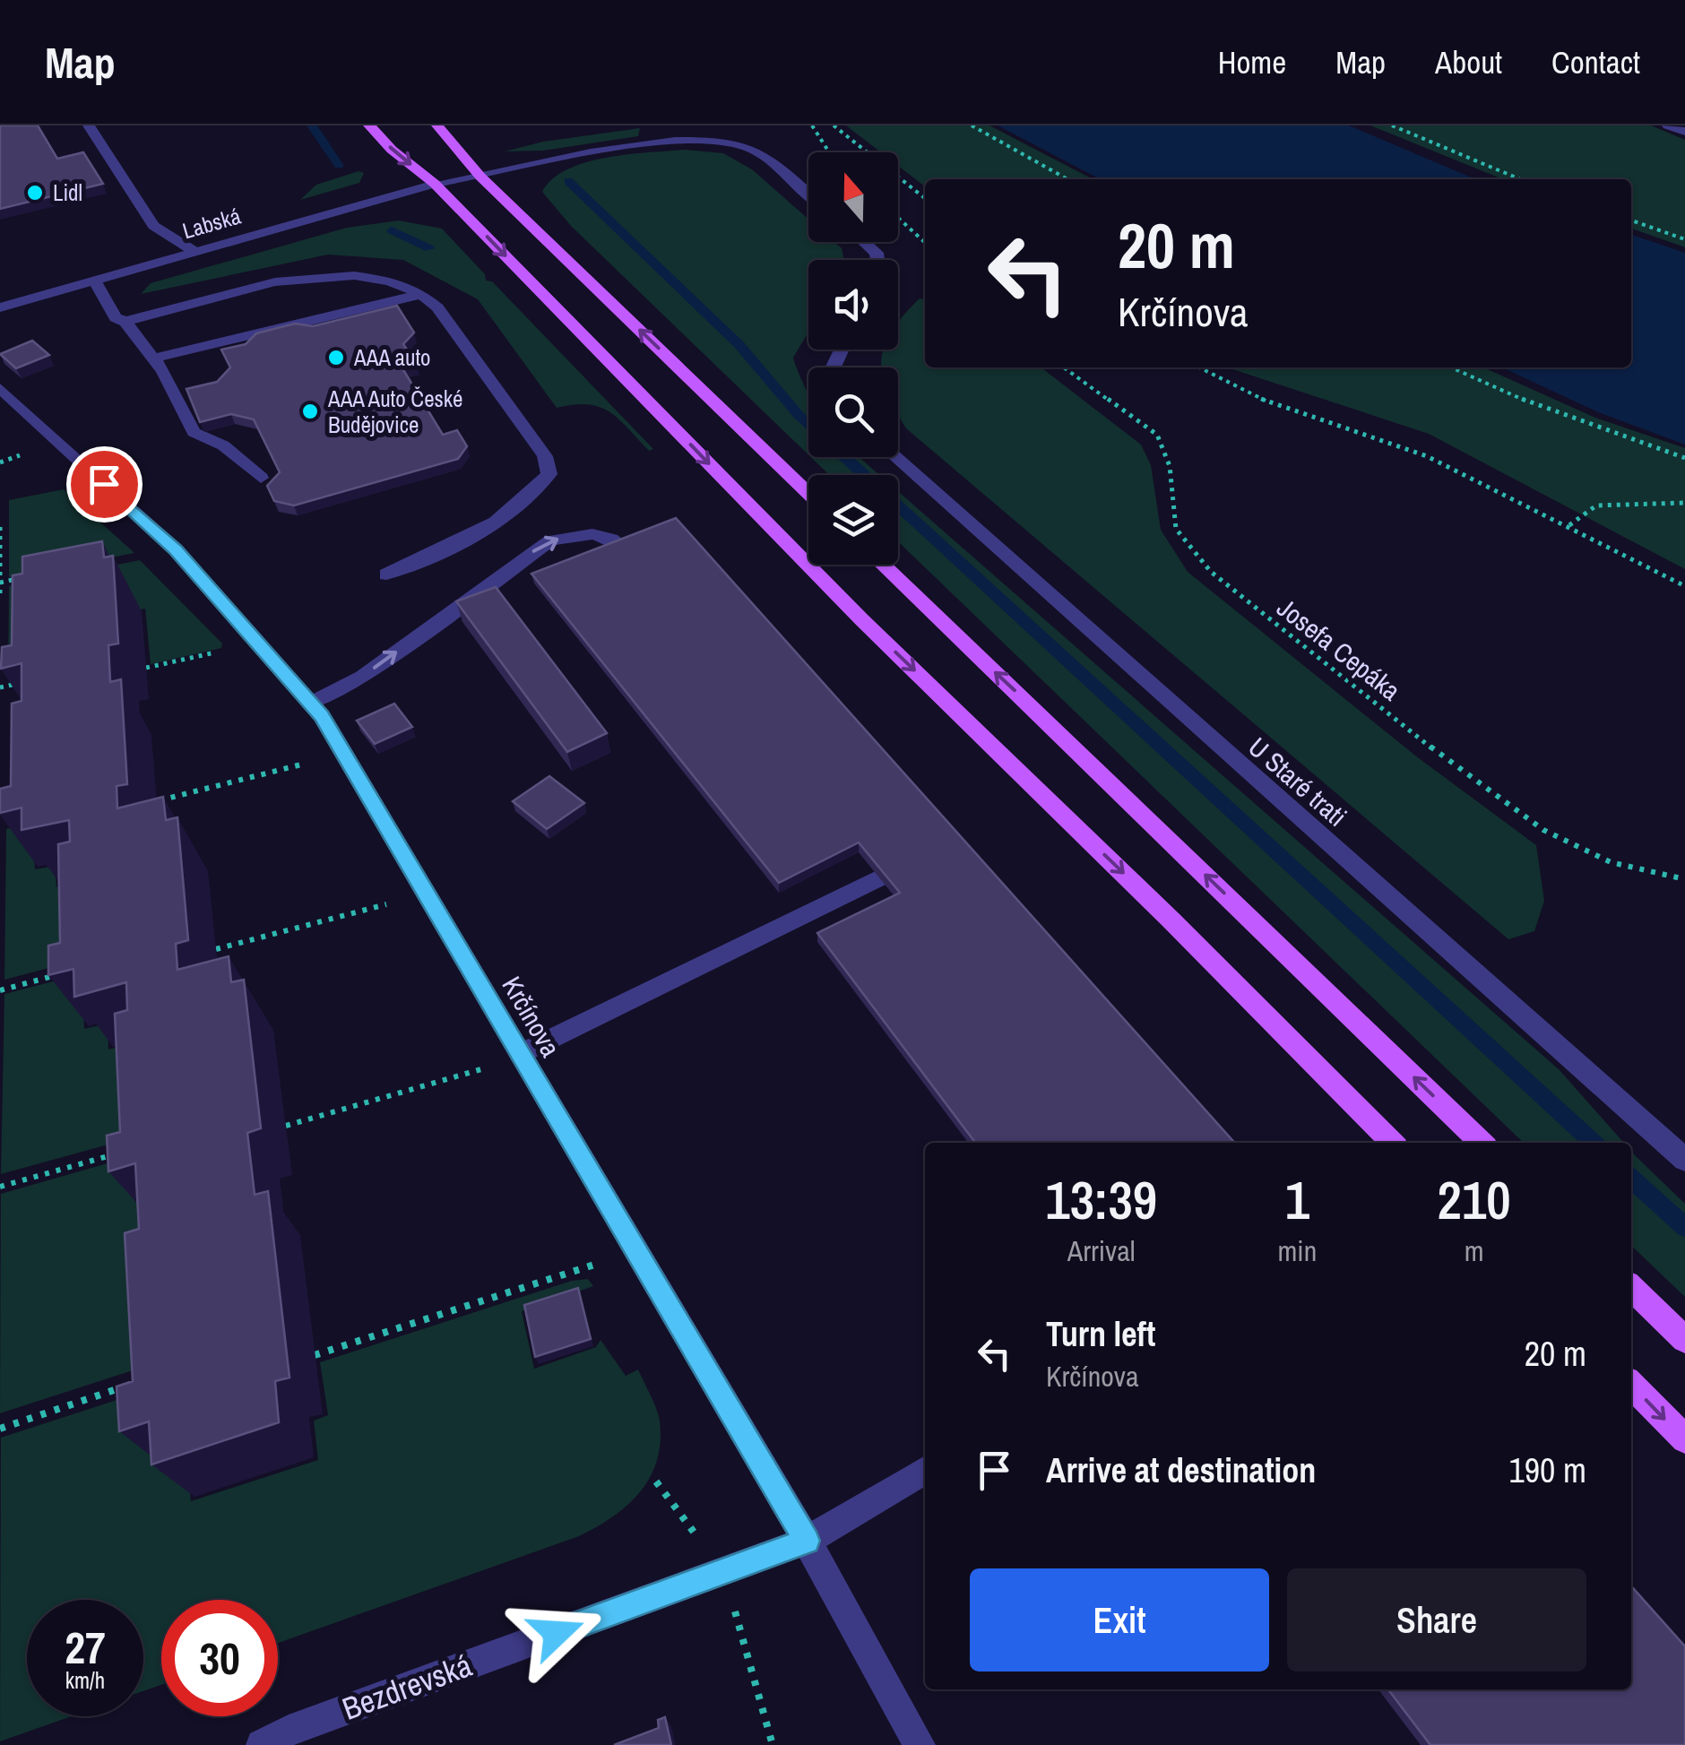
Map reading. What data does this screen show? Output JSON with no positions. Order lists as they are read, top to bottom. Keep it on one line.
{"streets":{"street":["Labská","U Staré trati","Krčínova","Bezdrevská"],"path":["Josefa Cepáka"]},"crossings":[["Krčínova","Bezdrevská"]],"places":["Lidl","AAA auto","AAA Auto České Budějovice"],"north":"top","page":{"header":"Map","nav":["Home","Map","About","Contact"],"turn":["20 m","Krčínova"],"eta":["13:39","Arrival","1","min","210","m"],"list":[{"name":"Turn left","note":"Krčínova","value":"20 m"},{"name":"Arrive at destination","value":"190 m"}],"buttons":["Exit","Share"],"speed":"27 km/h","limit":"30"}}
